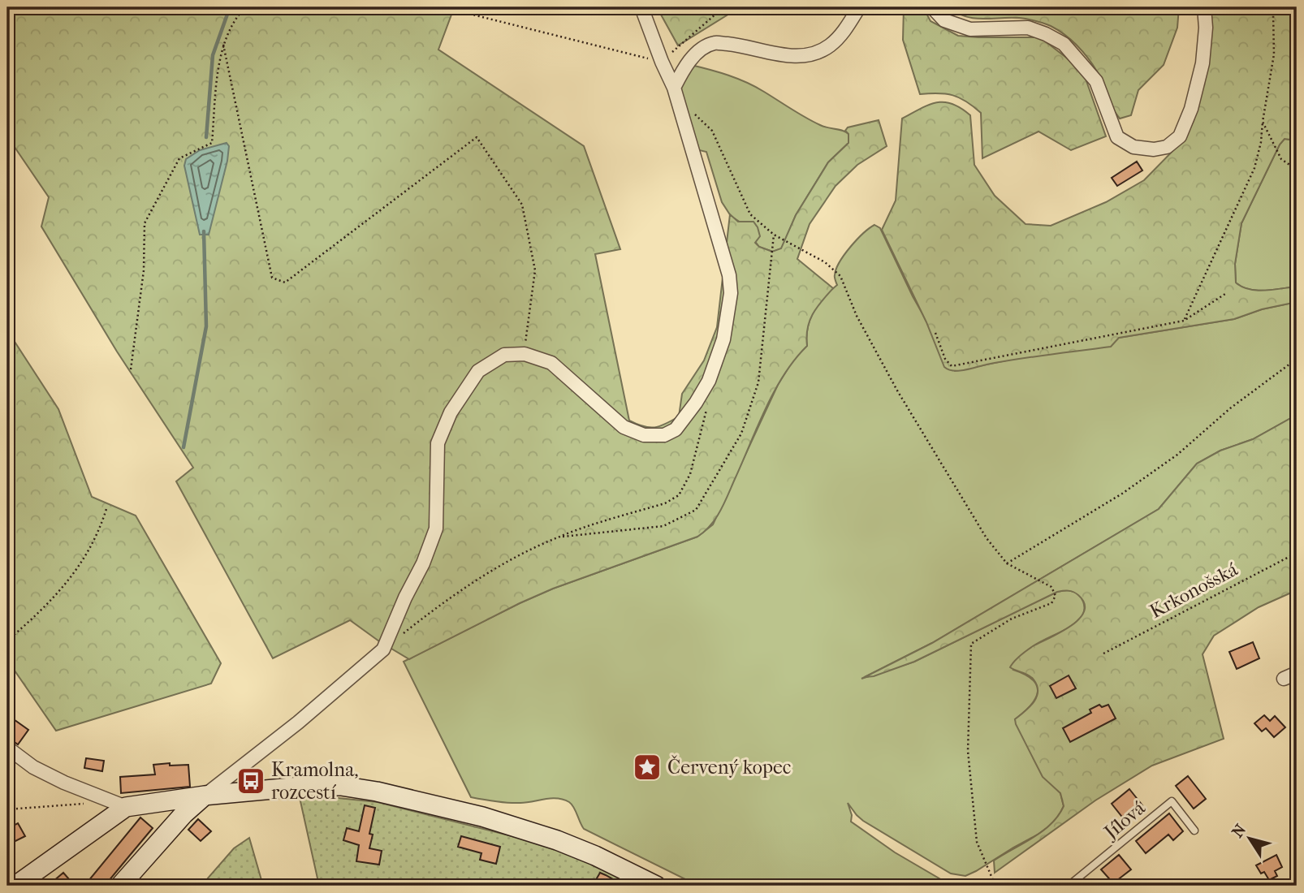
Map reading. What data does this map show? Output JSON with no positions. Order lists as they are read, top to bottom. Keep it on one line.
{"streets":{"lane":["Jílová"],"path":["Krkonošská"]},"places":{"place":["Červený kopec"],"bus stop":["Kramolna, rozcestí"]},"north":"top left"}
